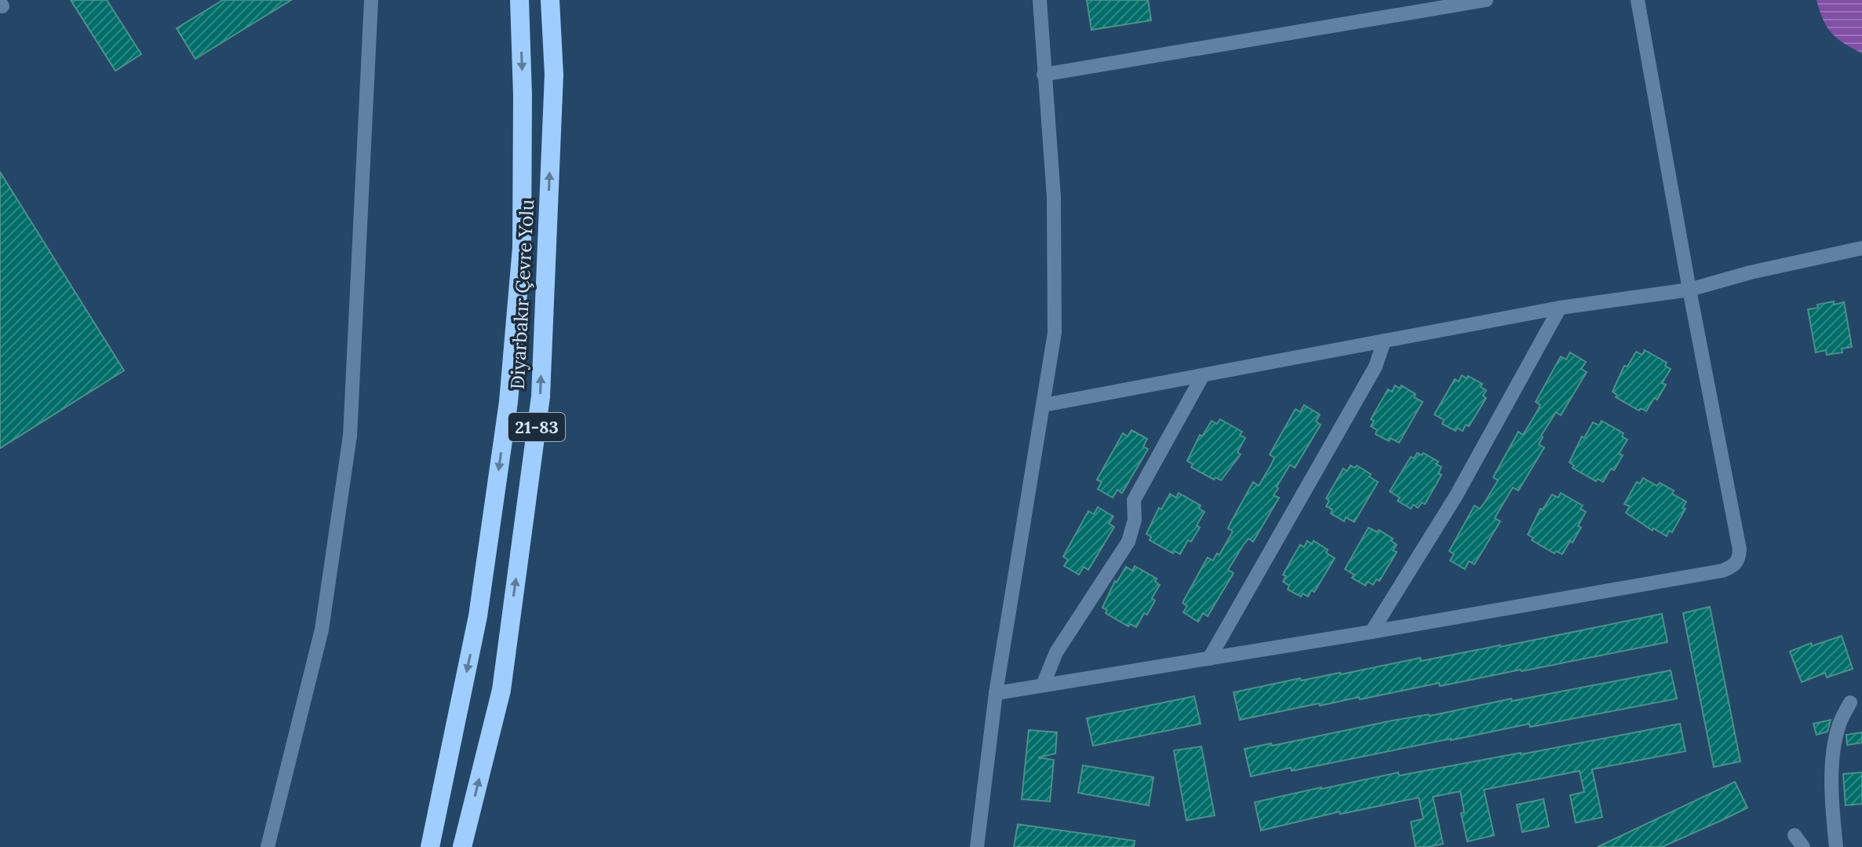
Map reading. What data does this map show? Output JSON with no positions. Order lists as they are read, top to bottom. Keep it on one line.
{"streets":{"highway":["Diyarbakır Çevre Yolu","21-83"]}}
